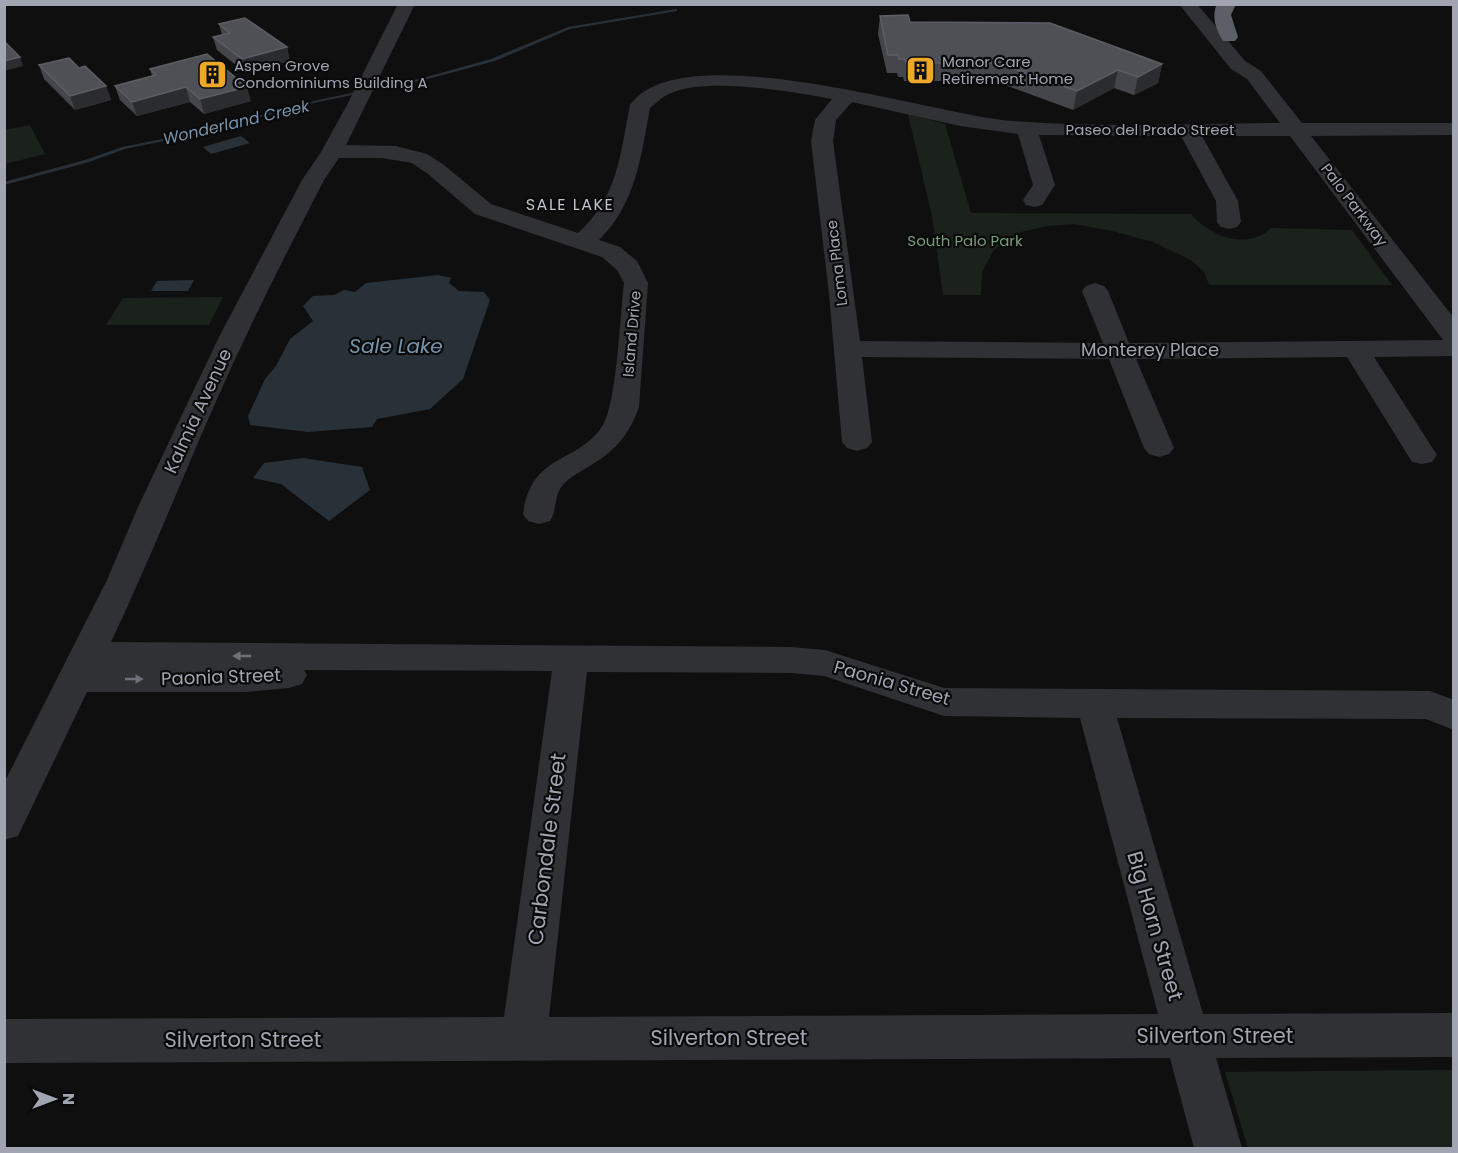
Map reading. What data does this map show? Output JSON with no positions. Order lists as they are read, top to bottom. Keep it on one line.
{"streets":{"street":["Paseo del Prado Street","Palo Parkway","Loma Place","Island Drive","Monterey Place","Kalmia Avenue","Paonia Street","Carbondale Street","Big Horn Street","Silverton Street"]},"crossings":[["Paseo del Prado Street","Palo Parkway"],["Paseo del Prado Street","Loma Place"],["Paseo del Prado Street","Island Drive"],["Loma Place","Monterey Place"],["Island Drive","Kalmia Avenue"],["Kalmia Avenue","Paonia Street"],["Paonia Street","Carbondale Street"],["Paonia Street","Big Horn Street"],["Carbondale Street","Silverton Street"],["Big Horn Street","Silverton Street"]],"districts":["SALE LAKE"],"water":["Wonderland Creek","Sale Lake"],"parks":["South Palo Park"],"places":{"building":["Manor Care Retirement Home","Aspen Grove Condominiums Building A"]},"north":"right"}
